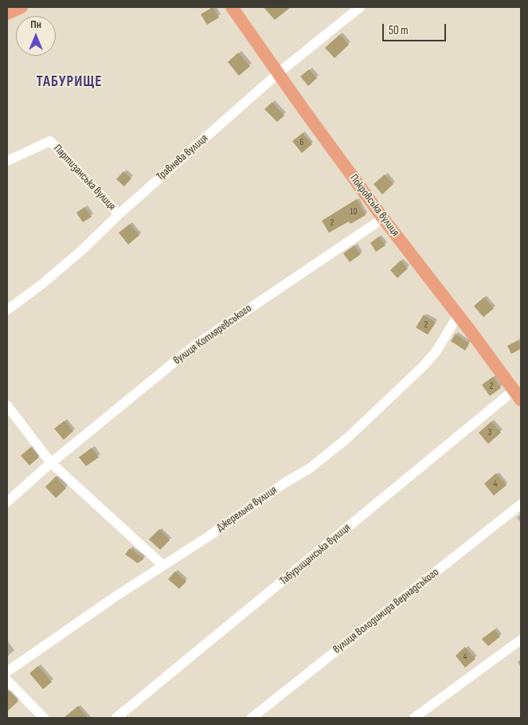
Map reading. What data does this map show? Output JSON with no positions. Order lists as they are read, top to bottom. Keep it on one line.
{"streets":{"main road":["Покровська вулиця"],"street":["Травнева вулиця","Партизанська вулиця","вулиця Котляревського","Джерельна вулиця","Табурищанська вулиця","вулиця Володимира Вернадського"]},"crossings":[["Травнева вулиця","Партизанська вулиця"],["Травнева вулиця","Покровська вулиця"],["Покровська вулиця","вулиця Котляревського"],["Покровська вулиця","Джерельна вулиця"],["Покровська вулиця","Табурищанська вулиця"]],"districts":["ТАБУРИЩЕ"],"house_numbers":["6","10","2","2","2","3","4","4"],"scale_bar":"50 m","north":"top"}
